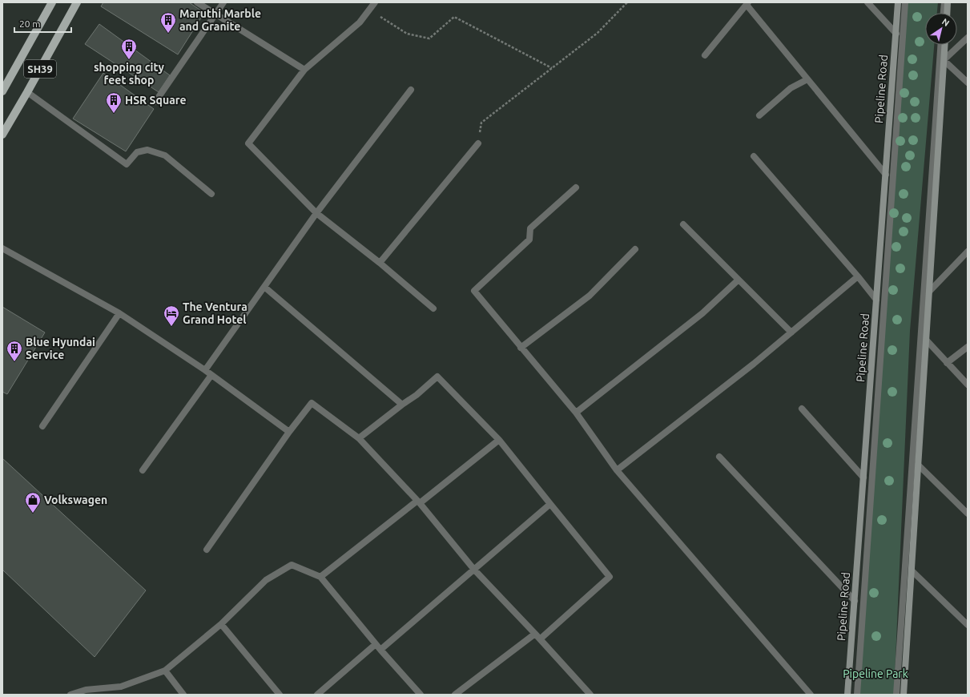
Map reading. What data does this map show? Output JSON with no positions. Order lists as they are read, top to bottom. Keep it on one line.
{"streets":{"main road":["SH39","Pipeline Road"]},"parks":["Pipeline Park"],"places":{"building":["Maruthi Marble and Granite","shopping city feet shop","HSR Square","Blue Hyundai Service"],"hotel":["The Ventura Grand Hotel"],"shop":["Volkswagen"]},"scale_bar":"20 m","north":"top right"}
